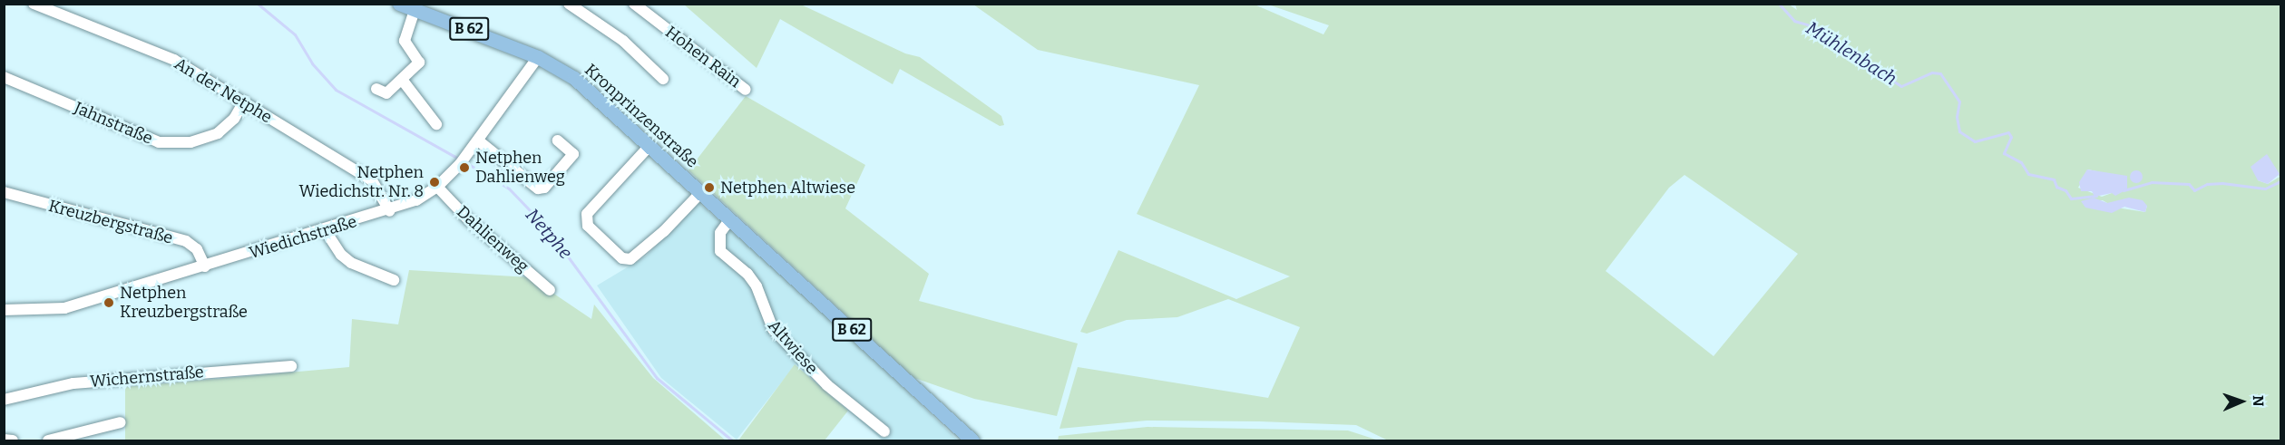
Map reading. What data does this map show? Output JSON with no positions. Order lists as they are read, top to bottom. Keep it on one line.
{"streets":{"main road":["B 62","Kronprinzenstraße"],"street":["Hohen Rain","An der Netphe","Jahnstraße","Kreuzbergstraße","Wiedichstraße","Dahlienweg","Altwiese","Wichernstraße"]},"crossings":[["B 62","Kronprinzenstraße"],["B 62","Altwiese"],["An der Netphe","Jahnstraße"],["An der Netphe","Wiedichstraße"],["Kronprinzenstraße","Wiedichstraße"],["Kronprinzenstraße","Altwiese"],["Kreuzbergstraße","Wiedichstraße"],["Wiedichstraße","Dahlienweg"]],"water":["Mühlenbach","Netphe"],"places":["Netphen Dahlienweg","Netphen Wiedichstr. Nr. 8","Netphen Altwiese","Netphen Kreuzbergstraße"],"north":"right"}
